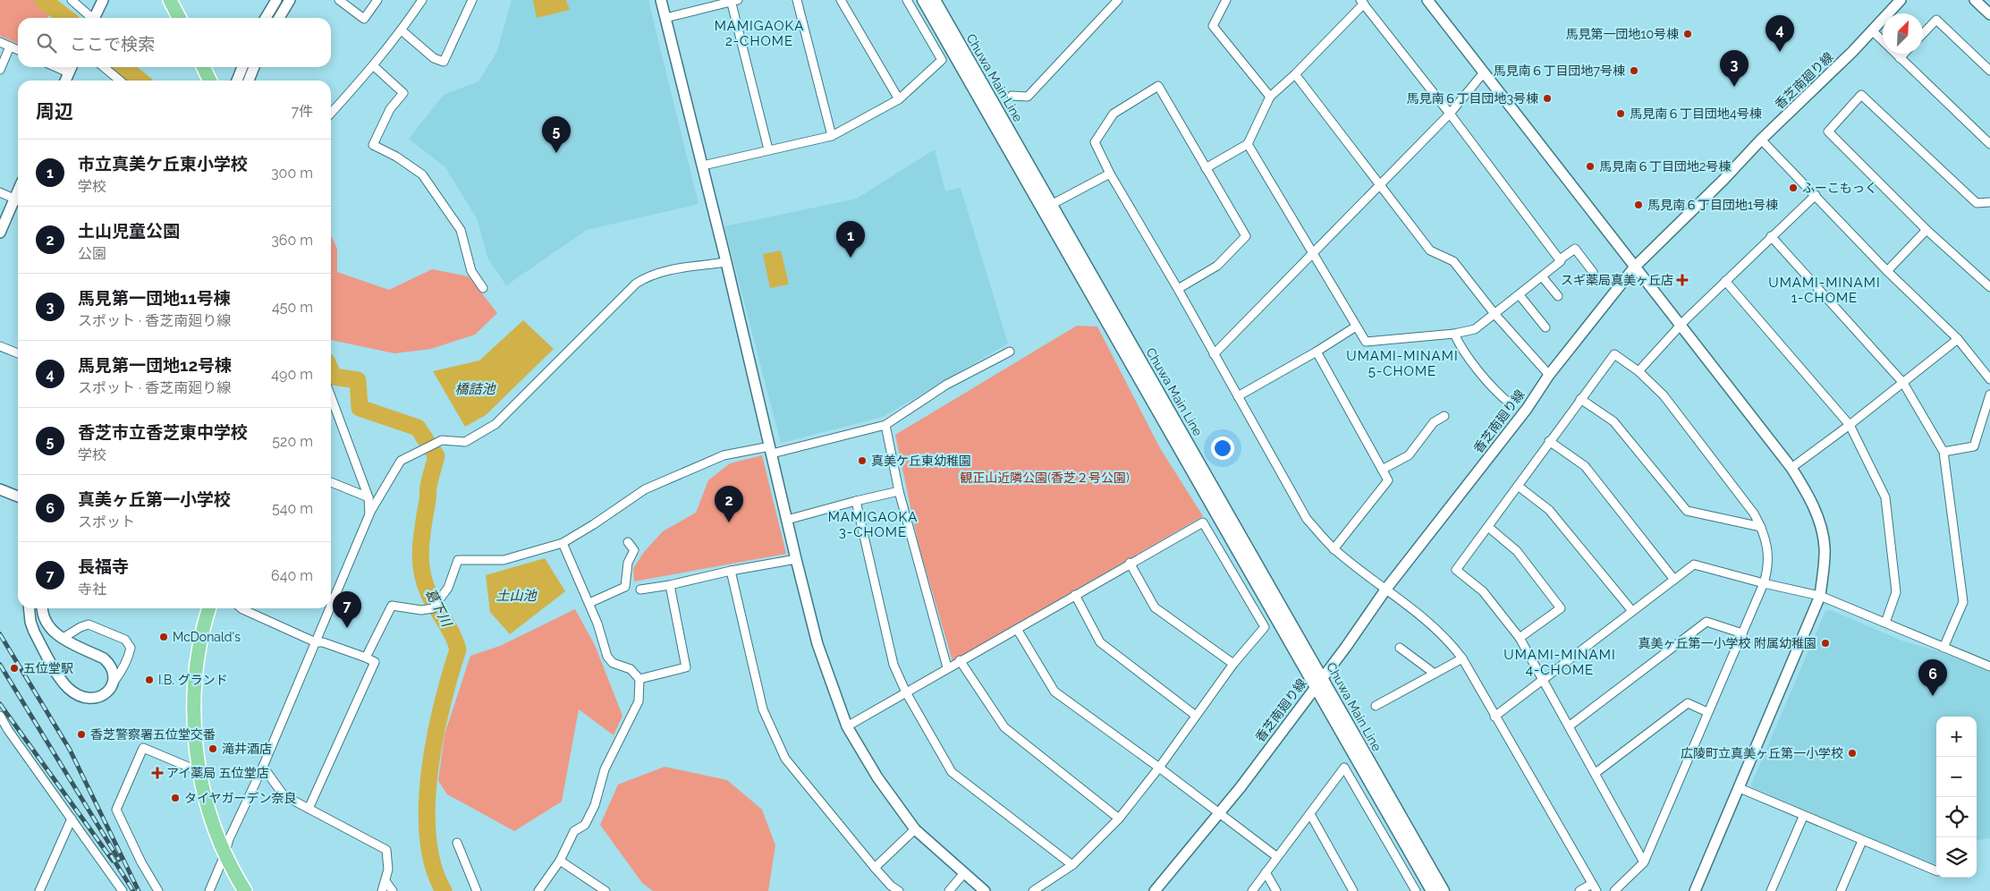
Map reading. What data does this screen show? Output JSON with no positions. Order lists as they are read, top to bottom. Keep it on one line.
{"streets":{"main road":["Chuwa Main Line"],"street":["香芝南廻り線"]},"crossings":[["Chuwa Main Line","香芝南廻り線"]],"districts":["MAMIGAOKA 2-CHOME","UMAMI-MINAMI 1-CHOME","UMAMI-MINAMI 5-CHOME","MAMIGAOKA 3-CHOME","UMAMI-MINAMI 4-CHOME"],"water":["橋詰池","土山池","葛下川"],"parks":["観正山近隣公園(香芝２号公園)"],"places":{"other":["馬見第一団地10号棟","馬見南６丁目団地7号棟","馬見南６丁目団地3号棟","馬見南６丁目団地4号棟","馬見南６丁目団地2号棟","ふーこもっく","馬見南６丁目団地1号棟","真美ケ丘東幼稚園","McDonald's","真美ヶ丘第一小学校 附属幼稚園","五位堂駅","I.B. グランド","香芝警察署五位堂交番","滝井酒店","広陵町立真美ヶ丘第一小学校","タイヤガーデン奈良"],"health":["スギ薬局真美ヶ丘店","アイ薬局 五位堂店"]},"north":"top right","page":{"pins":["4","3","5","1","2","7","6"],"search":"ここで検索","heading":["周辺","7件"],"list":[{"mark":"1","name":"市立真美ケ丘東小学校","note":"学校","value":"300 m"},{"mark":"2","name":"土山児童公園","note":"公園","value":"360 m"},{"mark":"3","name":"馬見第一団地11号棟","note":"スポット · 香芝南廻り線","value":"450 m"},{"mark":"4","name":"馬見第一団地12号棟","note":"スポット · 香芝南廻り線","value":"490 m"},{"mark":"5","name":"香芝市立香芝東中学校","note":"学校","value":"520 m"},{"mark":"6","name":"真美ヶ丘第一小学校","note":"スポット","value":"540 m"},{"mark":"7","name":"長福寺","note":"寺社","value":"640 m"}],"map_buttons":["+","−"]}}
